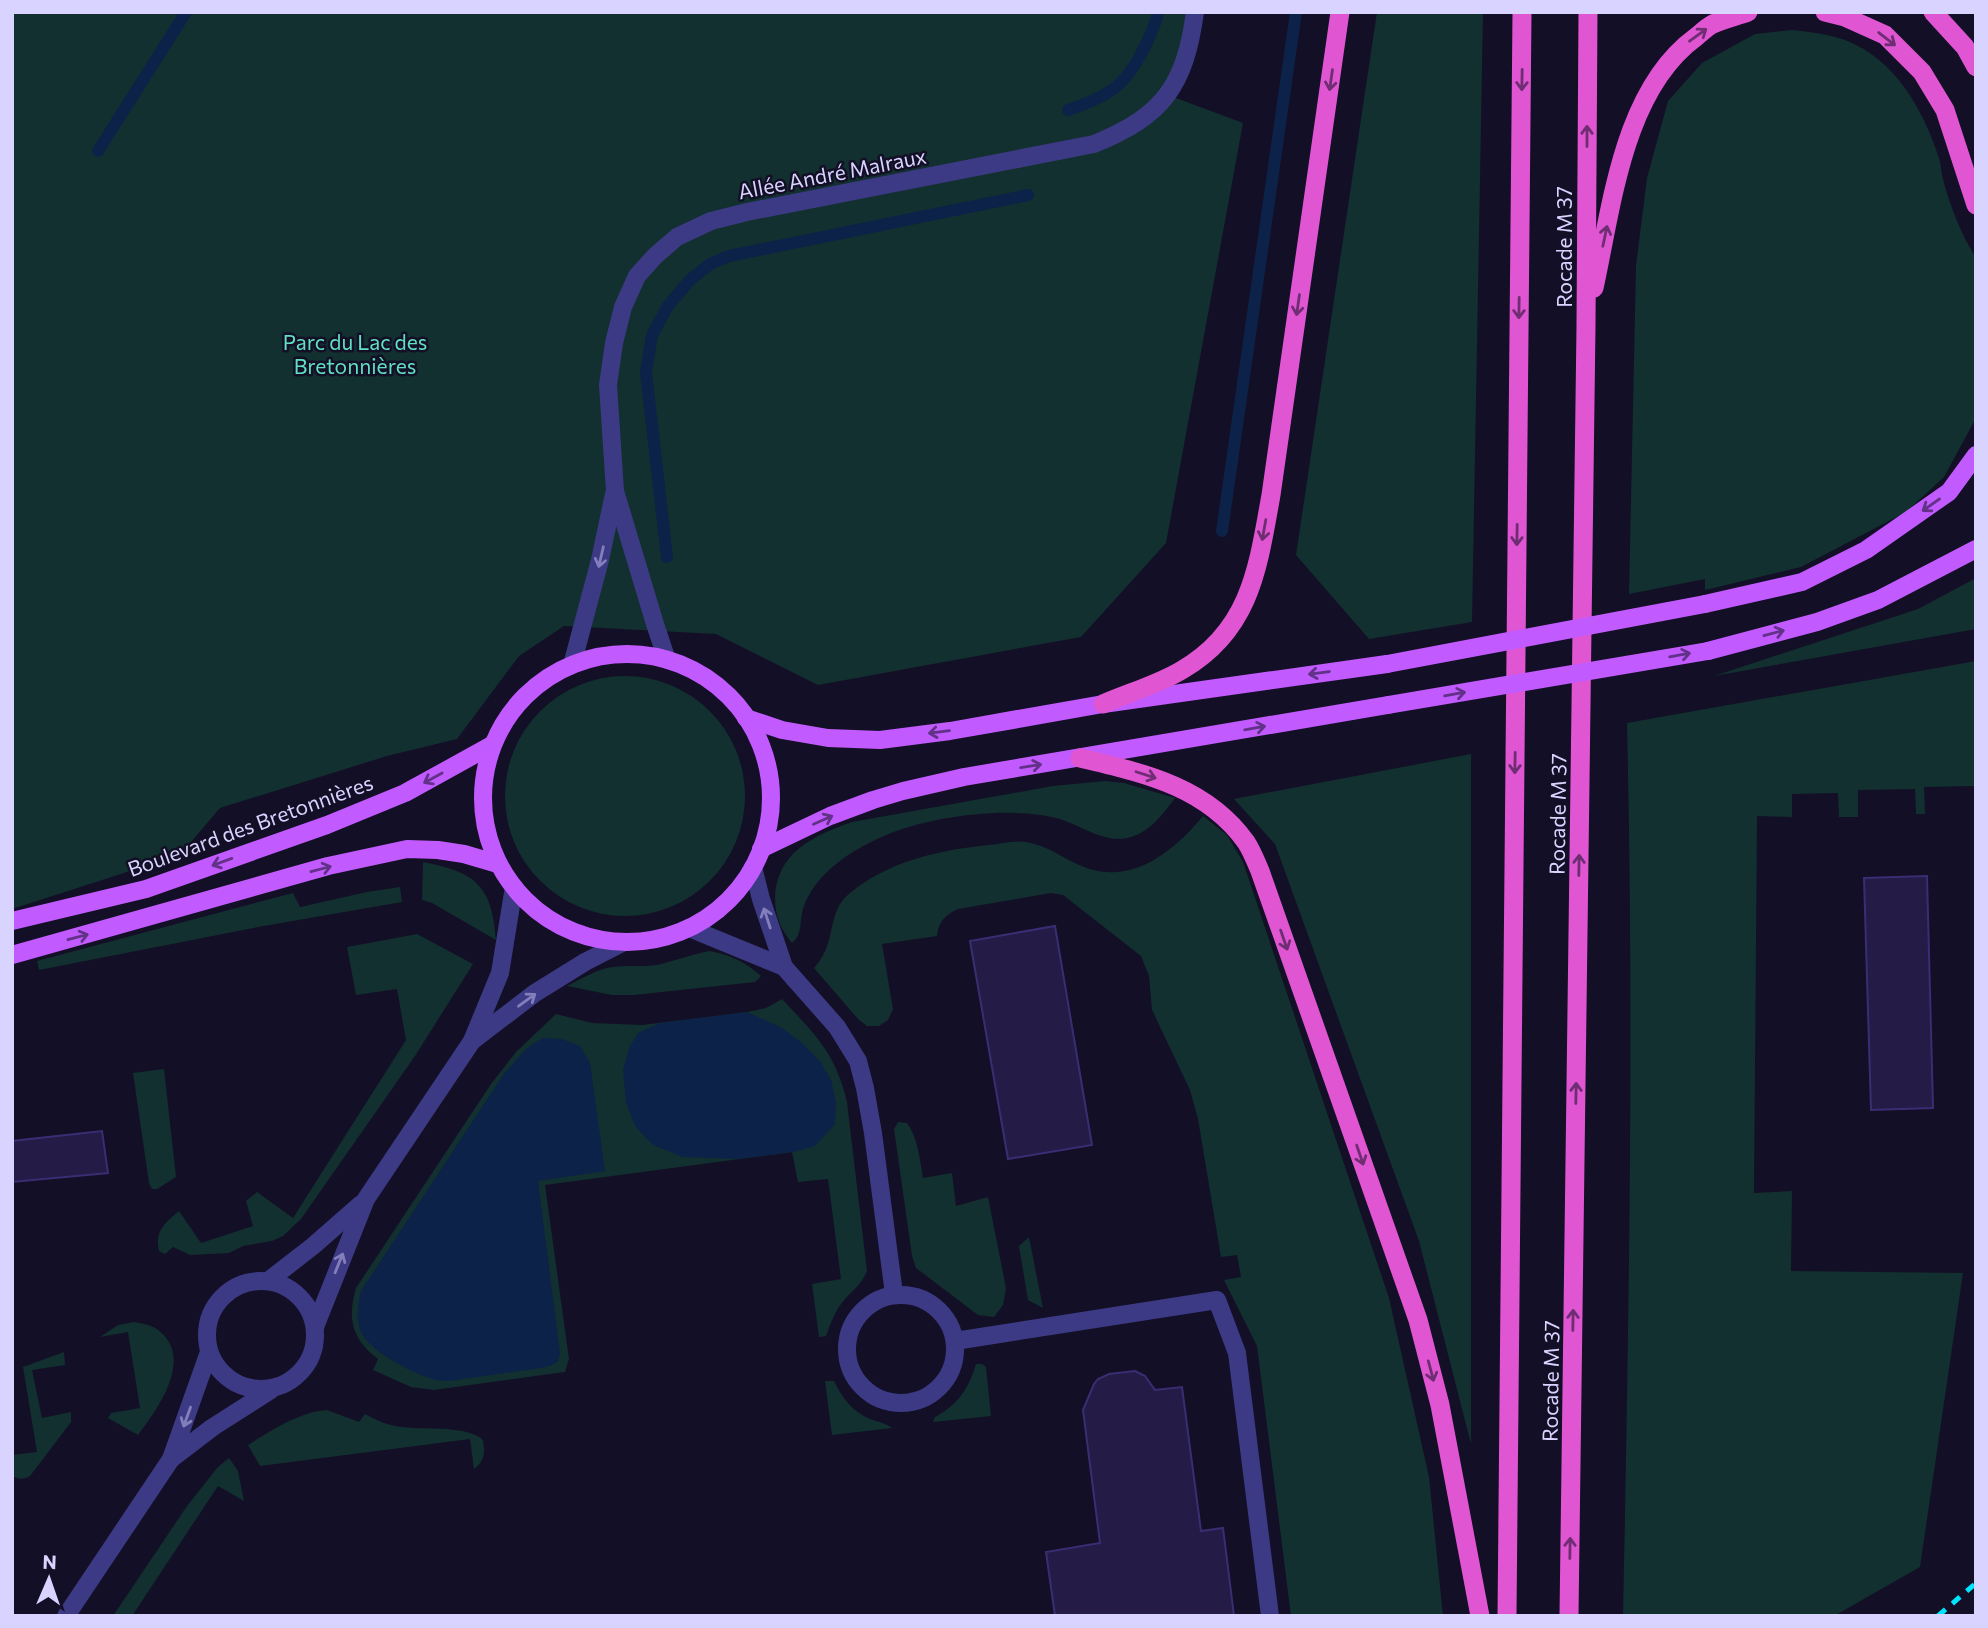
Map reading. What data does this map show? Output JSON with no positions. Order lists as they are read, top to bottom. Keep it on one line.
{"streets":{"highway":["Rocade M 37"],"main road":["Boulevard des Bretonnières"],"street":["Allée André Malraux"]},"parks":["Parc du Lac des Bretonnières"],"north":"top"}
